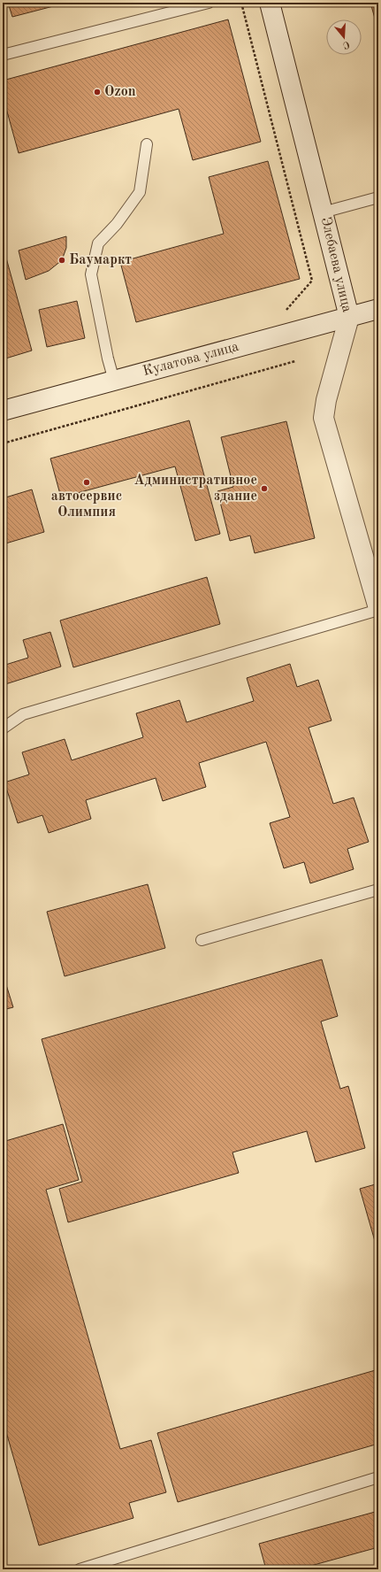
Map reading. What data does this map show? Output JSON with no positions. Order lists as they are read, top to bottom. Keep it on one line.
{"streets":{"street":["Элебаева улица","Кулатова улица"]},"crossings":[["Элебаева улица","Кулатова улица"]],"places":["Ozon","Баумаркт","автосервис Олимпия","Административное здание"],"north":"bottom"}
